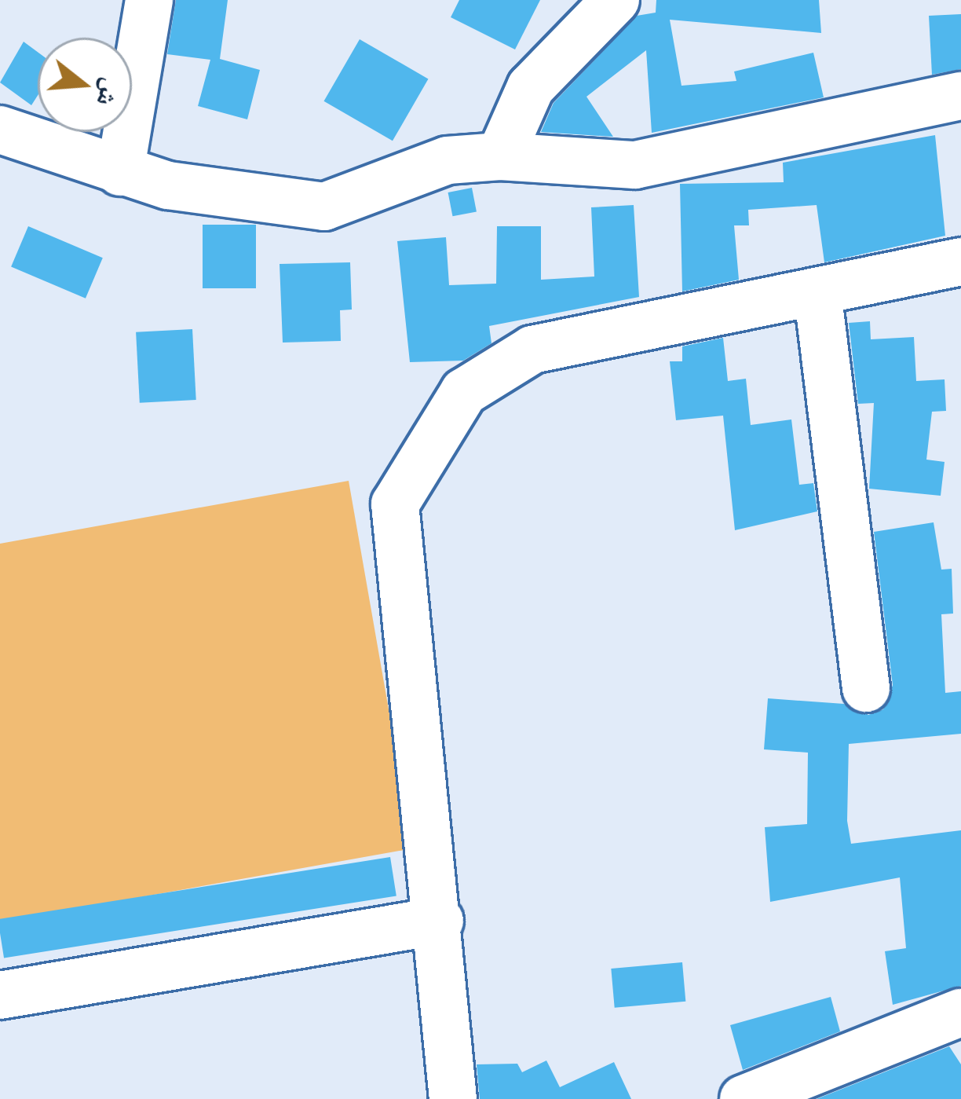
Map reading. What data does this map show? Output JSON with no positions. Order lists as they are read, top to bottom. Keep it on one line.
{"north":"right"}
